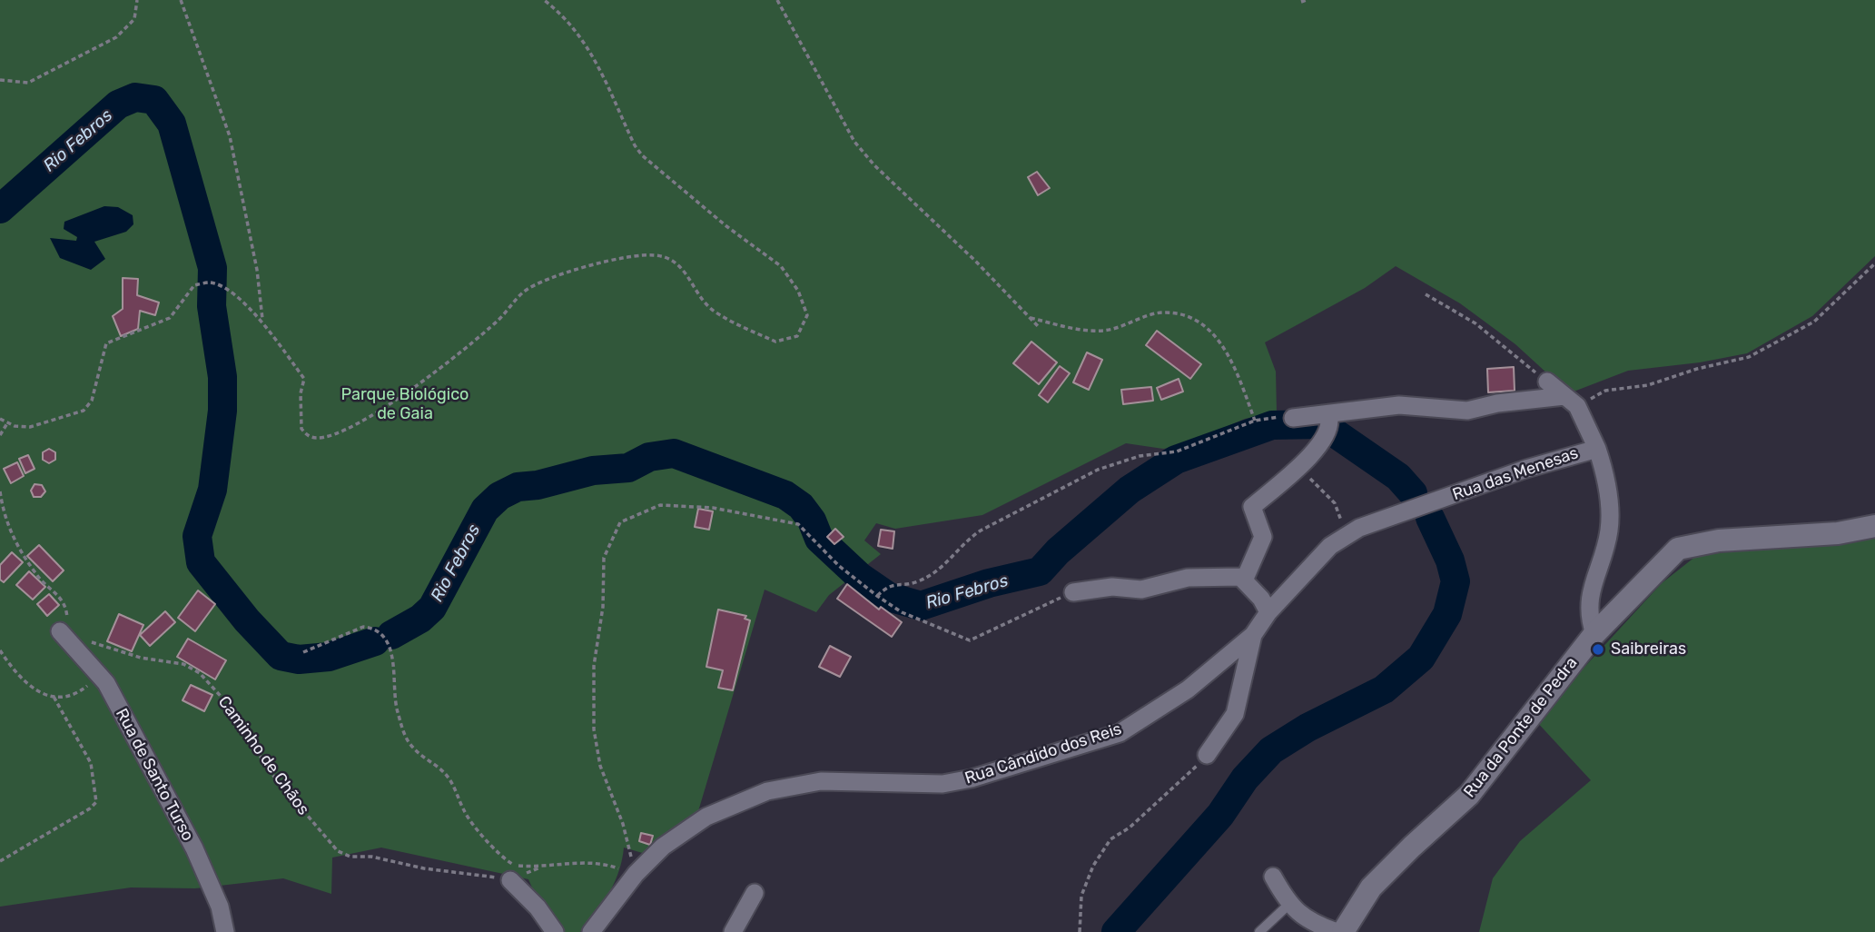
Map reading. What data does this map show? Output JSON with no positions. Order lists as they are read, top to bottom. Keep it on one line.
{"streets":{"street":["Rua das Menesas","Rua da Ponte de Pedra","Rua Cândido dos Reis","Rua de Santo Turso"],"path":["Caminho de Chãos"]},"crossings":[["Rua das Menesas","Rua da Ponte de Pedra"],["Rua das Menesas","Rua Cândido dos Reis"],["Caminho de Chãos","Rua de Santo Turso"]],"water":["Rio Febros"],"parks":["Parque Biológico de Gaia"],"places":["Saibreiras"]}
